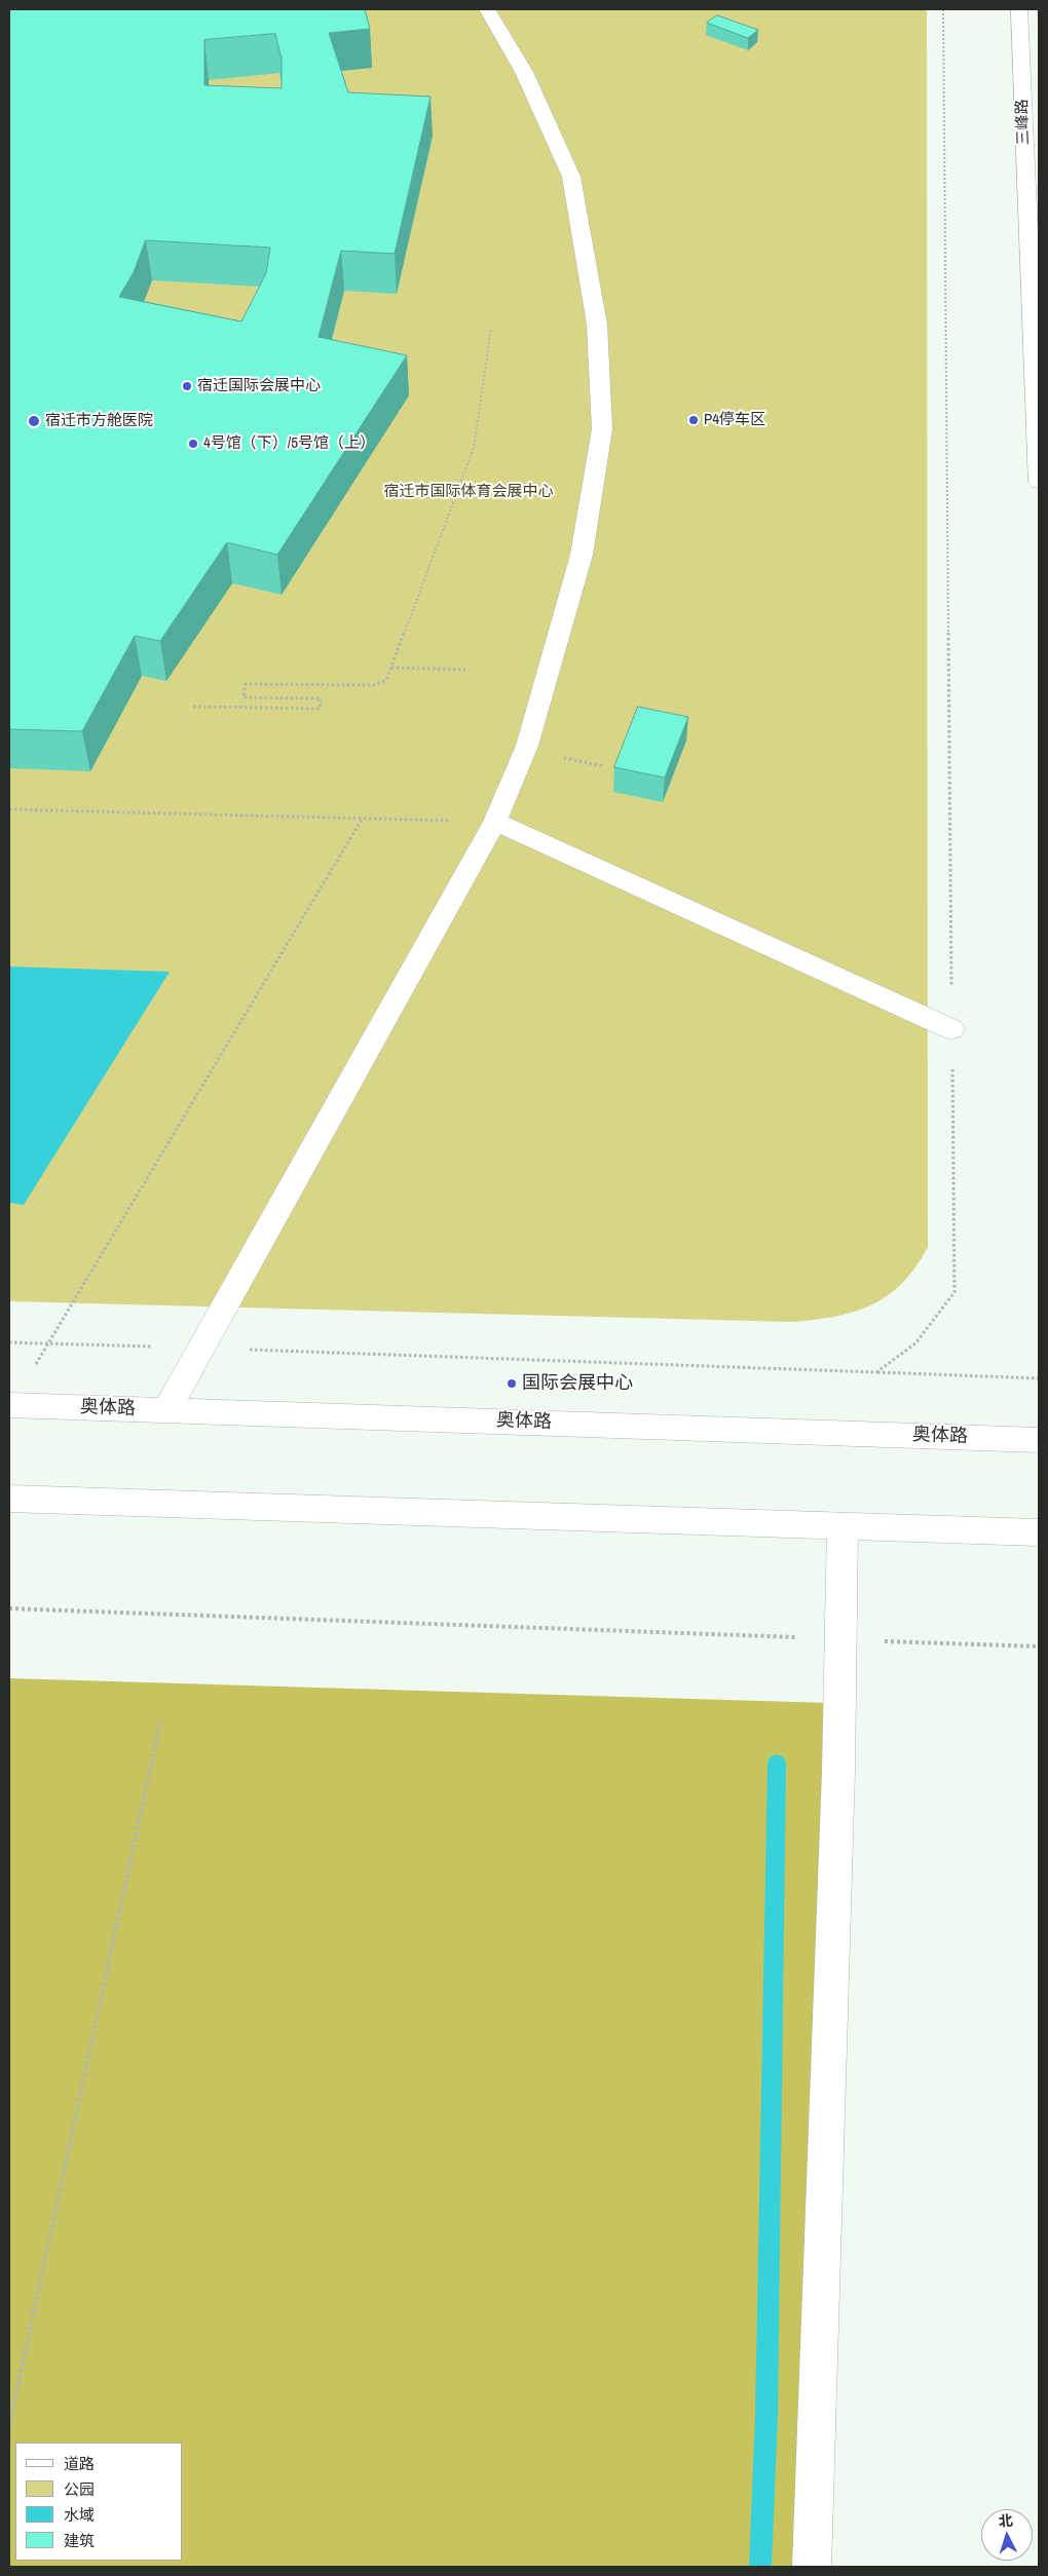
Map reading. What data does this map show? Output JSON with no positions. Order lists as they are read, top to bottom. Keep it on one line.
{"streets":{"main road":["三峰路","奥体路"]},"parks":["宿迁市国际体育会展中心"],"places":["宿迁国际会展中心","P4停车区","宿迁市方舱医院","4号馆（下）/5号馆（上）","国际会展中心"],"legend":["道路","公园","水域","建筑"],"north":"top"}
